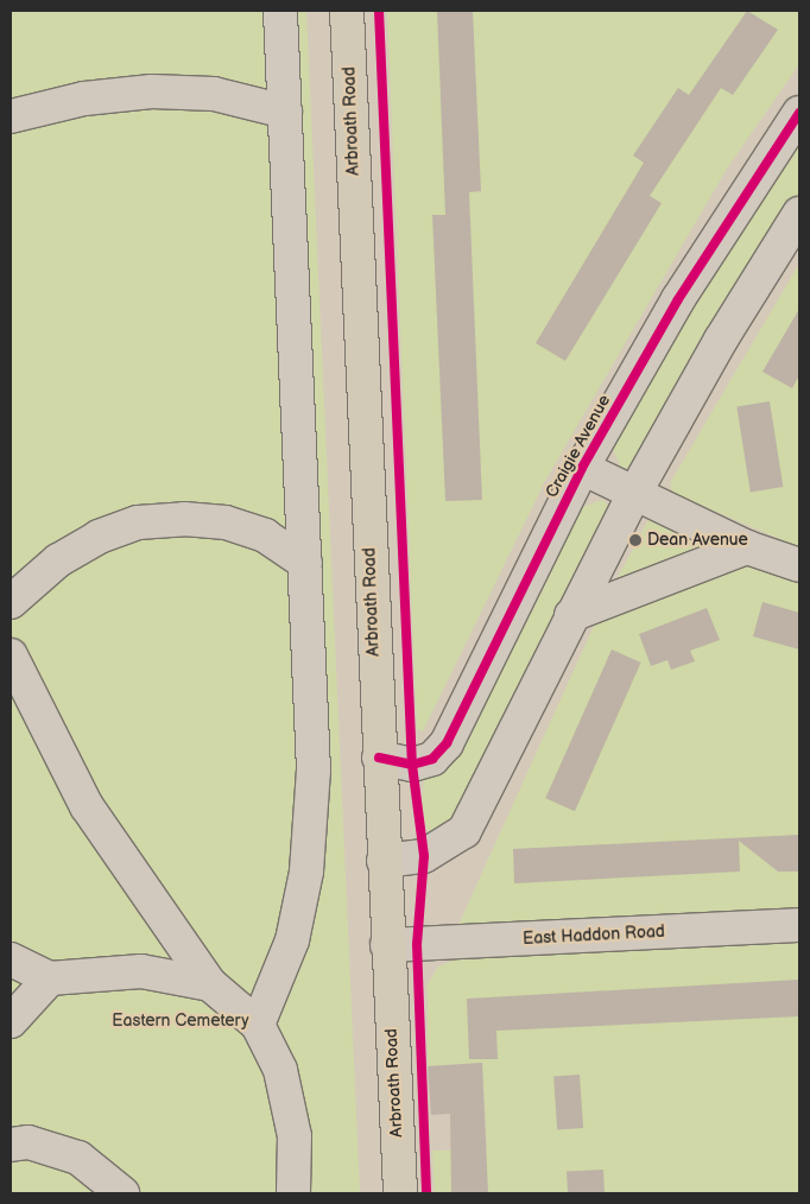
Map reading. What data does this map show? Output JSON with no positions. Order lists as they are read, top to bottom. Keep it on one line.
{"streets":{"main road":["Arbroath Road"],"street":["Craigie Avenue","East Haddon Road"]},"crossings":[["Arbroath Road","Craigie Avenue"],["Arbroath Road","East Haddon Road"]],"parks":["Eastern Cemetery"],"places":["Dean Avenue"]}
